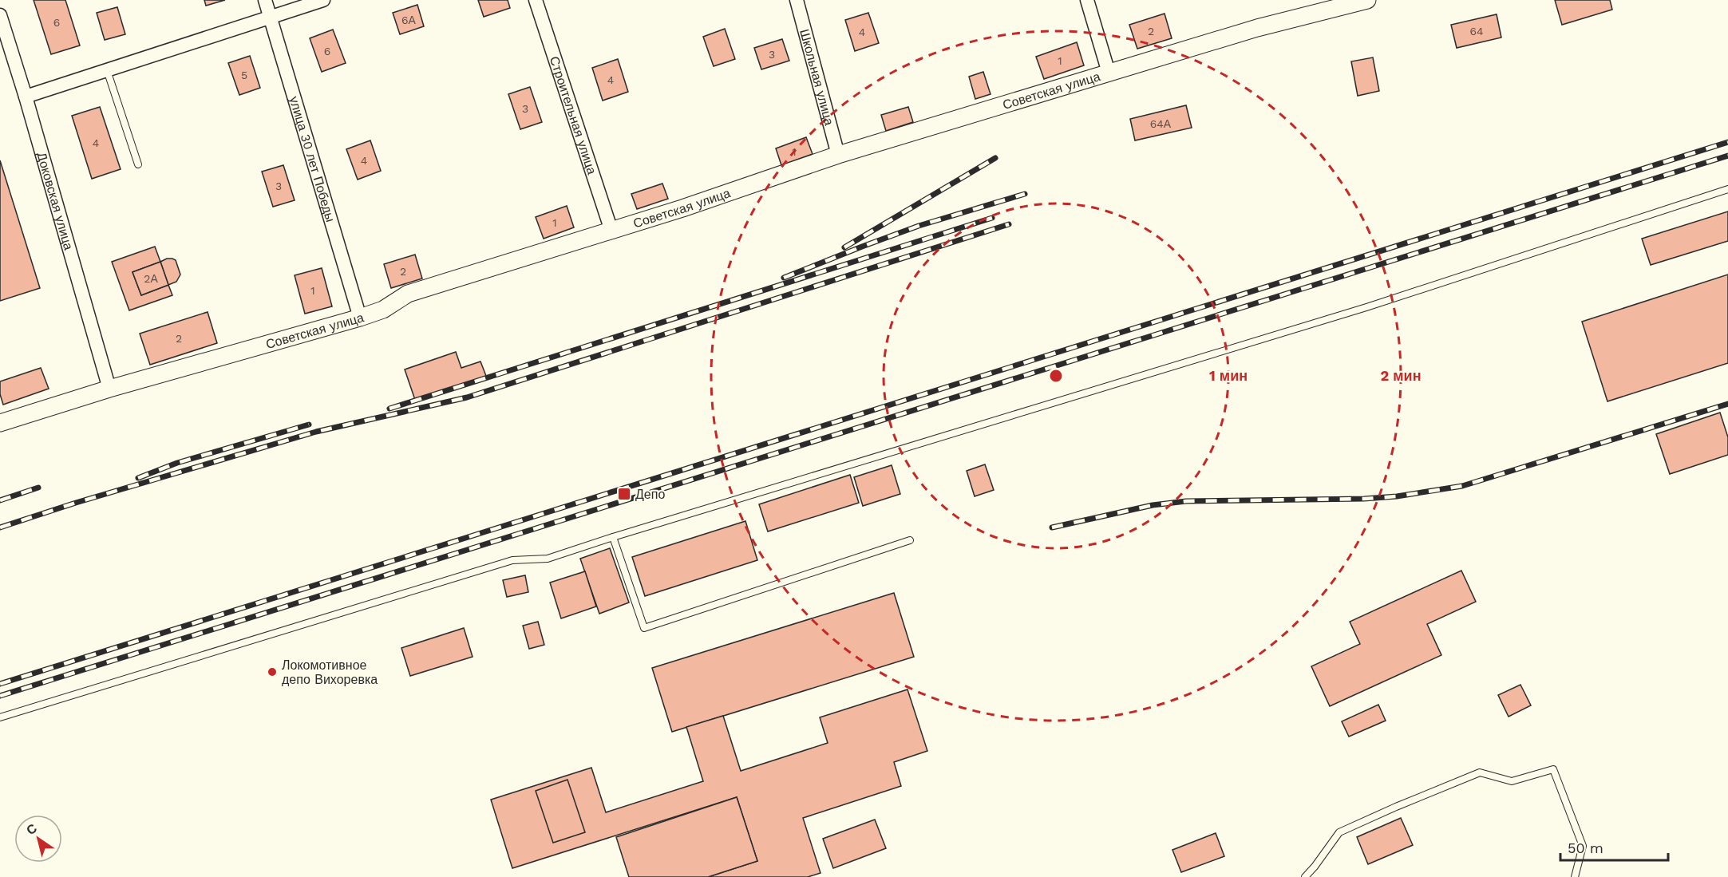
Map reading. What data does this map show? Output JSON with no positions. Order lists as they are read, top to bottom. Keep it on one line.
{"streets":{"street":["Школьная улица","Советская улица","Строительная улица","улица 30 лет Победы","Доковская улица"]},"crossings":[["Школьная улица","Советская улица"],["Советская улица","Строительная улица"],["Советская улица","улица 30 лет Победы"],["Советская улица","Доковская улица"]],"places":{"transit":["Депо"],"other":["Локомотивное депо Вихоревка"]},"house_numbers":["6А","6","2","64","4","6","3","1","5","4","3","64А","4","1","4","3","1","2","2А","1","2"],"scale_bar":"50 m","north":"top left","rings":["1 мин","2 мин"]}
